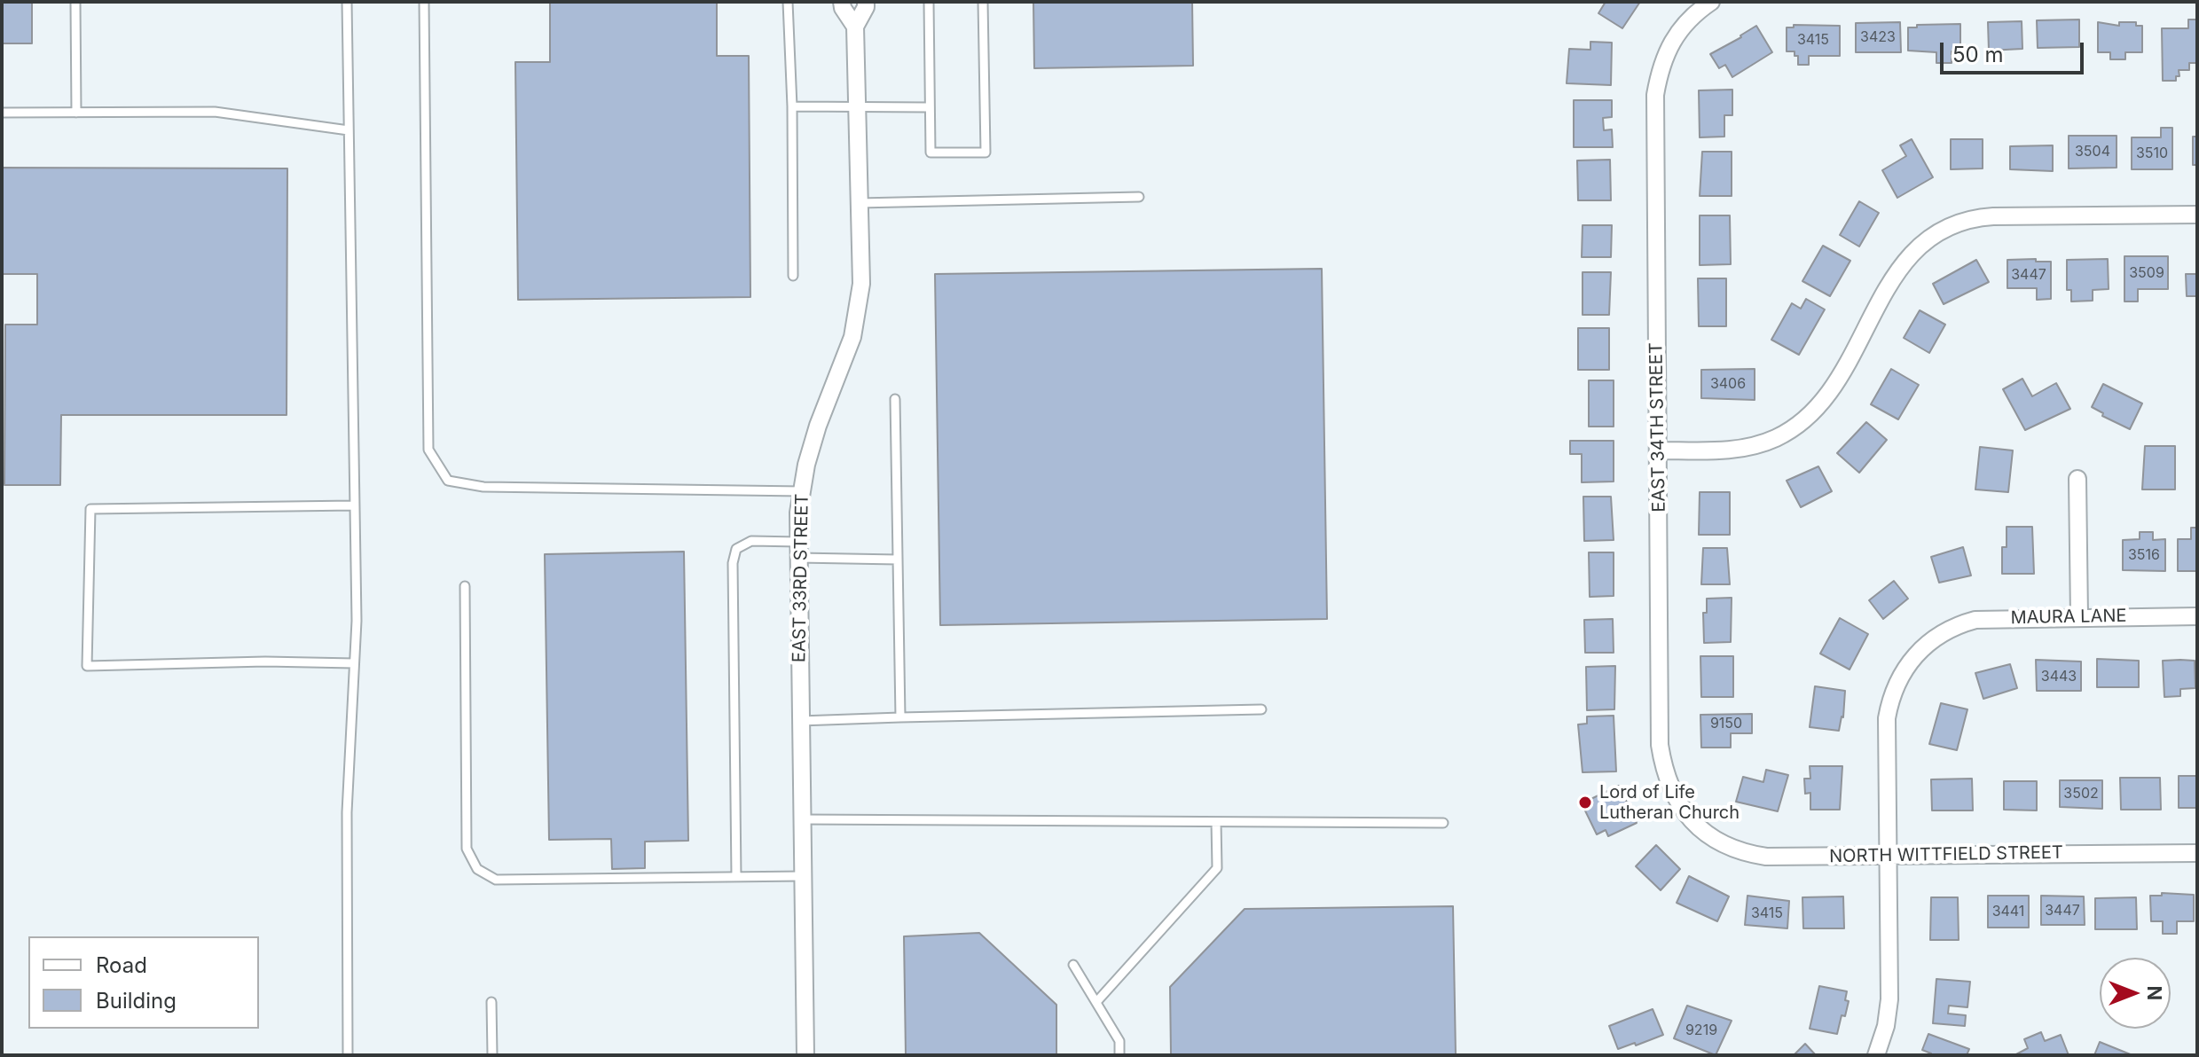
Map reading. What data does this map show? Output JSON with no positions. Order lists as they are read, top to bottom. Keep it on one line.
{"streets":{"street":["EAST 34TH STREET","EAST 33RD STREET","MAURA LANE","NORTH WITTFIELD STREET"]},"crossings":[["EAST 34TH STREET","NORTH WITTFIELD STREET"],["MAURA LANE","NORTH WITTFIELD STREET"]],"places":["Lord of Life Lutheran Church"],"house_numbers":["3423","3415","3504","3510","3509","3447","3406","3516","3443","9150","3502","3447","3441","3415","9219"],"legend":["Road","Building"],"scale_bar":"50 m","north":"right"}
